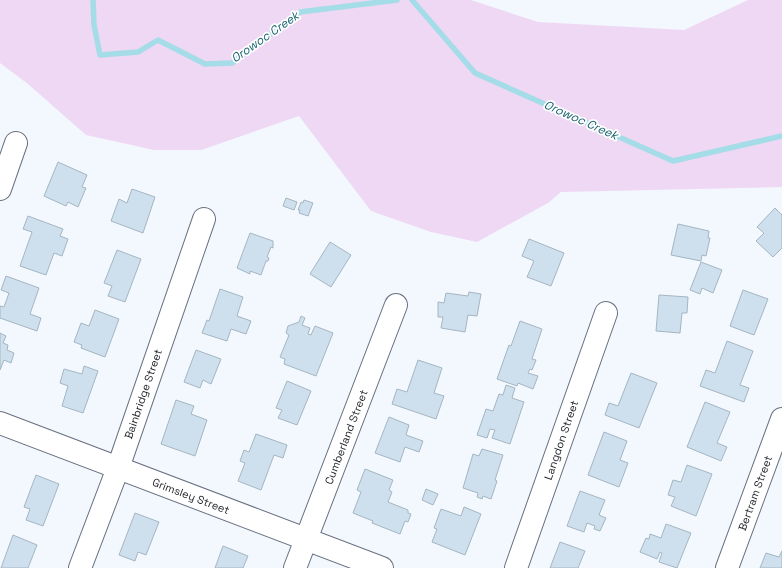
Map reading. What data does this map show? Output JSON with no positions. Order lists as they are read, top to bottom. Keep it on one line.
{"streets":{"street":["Bainbridge Street","Cumberland Street","Langdon Street","Bertram Street","Grimsley Street"]},"crossings":[["Bainbridge Street","Grimsley Street"],["Cumberland Street","Grimsley Street"]],"water":["Orowoc Creek"]}
